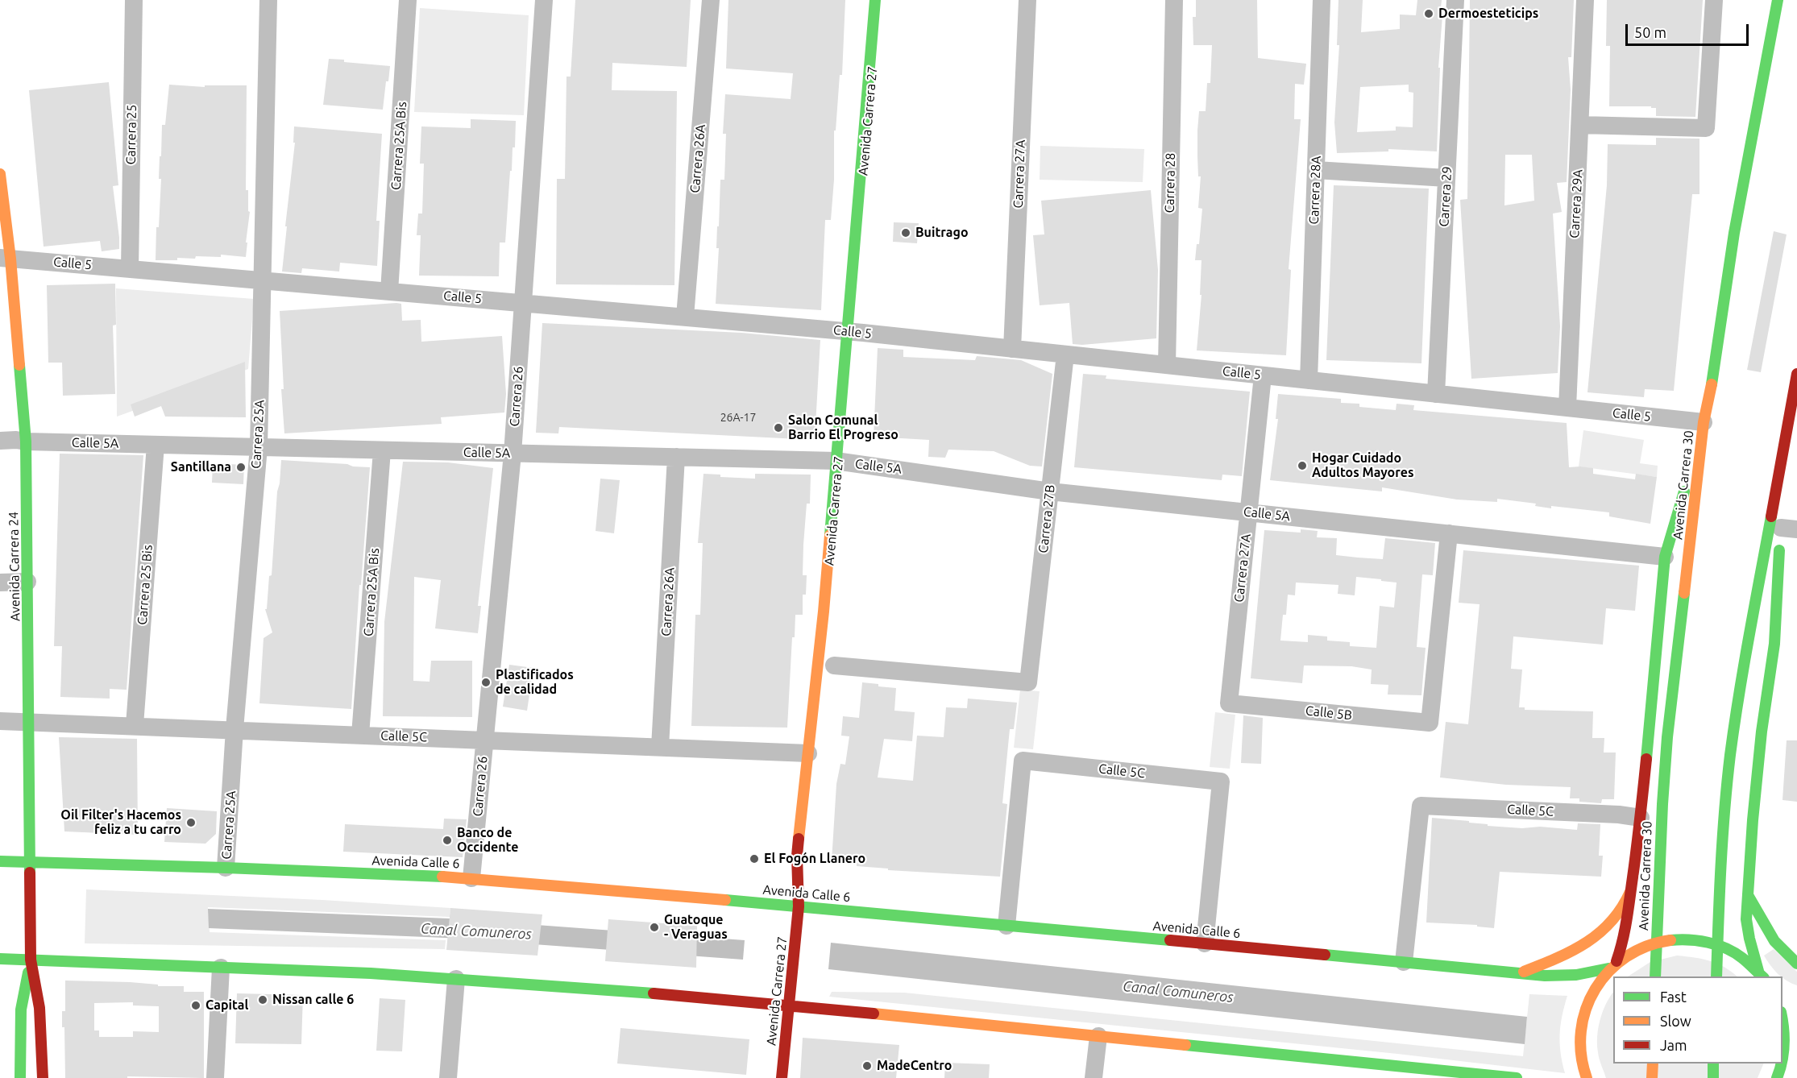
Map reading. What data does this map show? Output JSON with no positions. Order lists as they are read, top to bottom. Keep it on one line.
{"streets":{"main road":["Avenida Carrera 27","Avenida Carrera 30","Avenida Carrera 24","Avenida Calle 6"],"street":["Carrera 25","Carrera 25A Bis","Carrera 26A","Carrera 27A","Carrera 28","Carrera 28A","Carrera 29","Carrera 29A","Calle 5","Carrera 26","Carrera 25A","Calle 5A","Carrera 27B","Carrera 25 Bis","Calle 5B","Calle 5C"]},"crossings":[["Avenida Carrera 27","Calle 5"],["Avenida Carrera 27","Calle 5A"],["Avenida Carrera 27","Calle 5C"],["Avenida Carrera 27","Avenida Calle 6"],["Carrera 25","Calle 5"],["Carrera 25A Bis","Calle 5"],["Carrera 25A Bis","Calle 5A"],["Carrera 25A Bis","Calle 5C"],["Carrera 26A","Calle 5"],["Carrera 26A","Calle 5A"],["Carrera 26A","Calle 5C"],["Carrera 27A","Calle 5"],["Carrera 27A","Calle 5A"],["Carrera 27A","Calle 5B"],["Carrera 28","Calle 5"],["Carrera 28A","Calle 5"],["Carrera 29","Calle 5"],["Carrera 29A","Calle 5"],["Calle 5","Carrera 26"],["Calle 5","Carrera 25A"],["Calle 5","Avenida Carrera 30"],["Calle 5","Carrera 27B"],["Calle 5","Avenida Carrera 24"],["Carrera 26","Calle 5A"],["Carrera 26","Calle 5C"],["Carrera 26","Avenida Calle 6"],["Carrera 25A","Calle 5A"],["Carrera 25A","Calle 5C"],["Carrera 25A","Avenida Calle 6"],["Calle 5A","Carrera 27B"],["Calle 5A","Avenida Carrera 24"],["Calle 5A","Carrera 25 Bis"],["Calle 5A","Calle 5B"],["Avenida Carrera 24","Calle 5C"],["Avenida Carrera 24","Avenida Calle 6"],["Carrera 25 Bis","Calle 5C"],["Calle 5C","Avenida Calle 6"]],"water":["Canal Comuneros"],"places":["Dermoesteticips","Buitrago","Salon Comunal Barrio El Progreso","Hogar Cuidado Adultos Mayores","Santillana","Plastificados de calidad","Oil Filter's Hacemos feliz a tu carro","Banco de Occidente","El Fogón Llanero","Guatoque - Veraguas","Nissan calle 6","Capital","MadeCentro"],"house_numbers":["26A-17"],"legend":["Fast","Slow","Jam"],"scale_bar":"50 m"}
